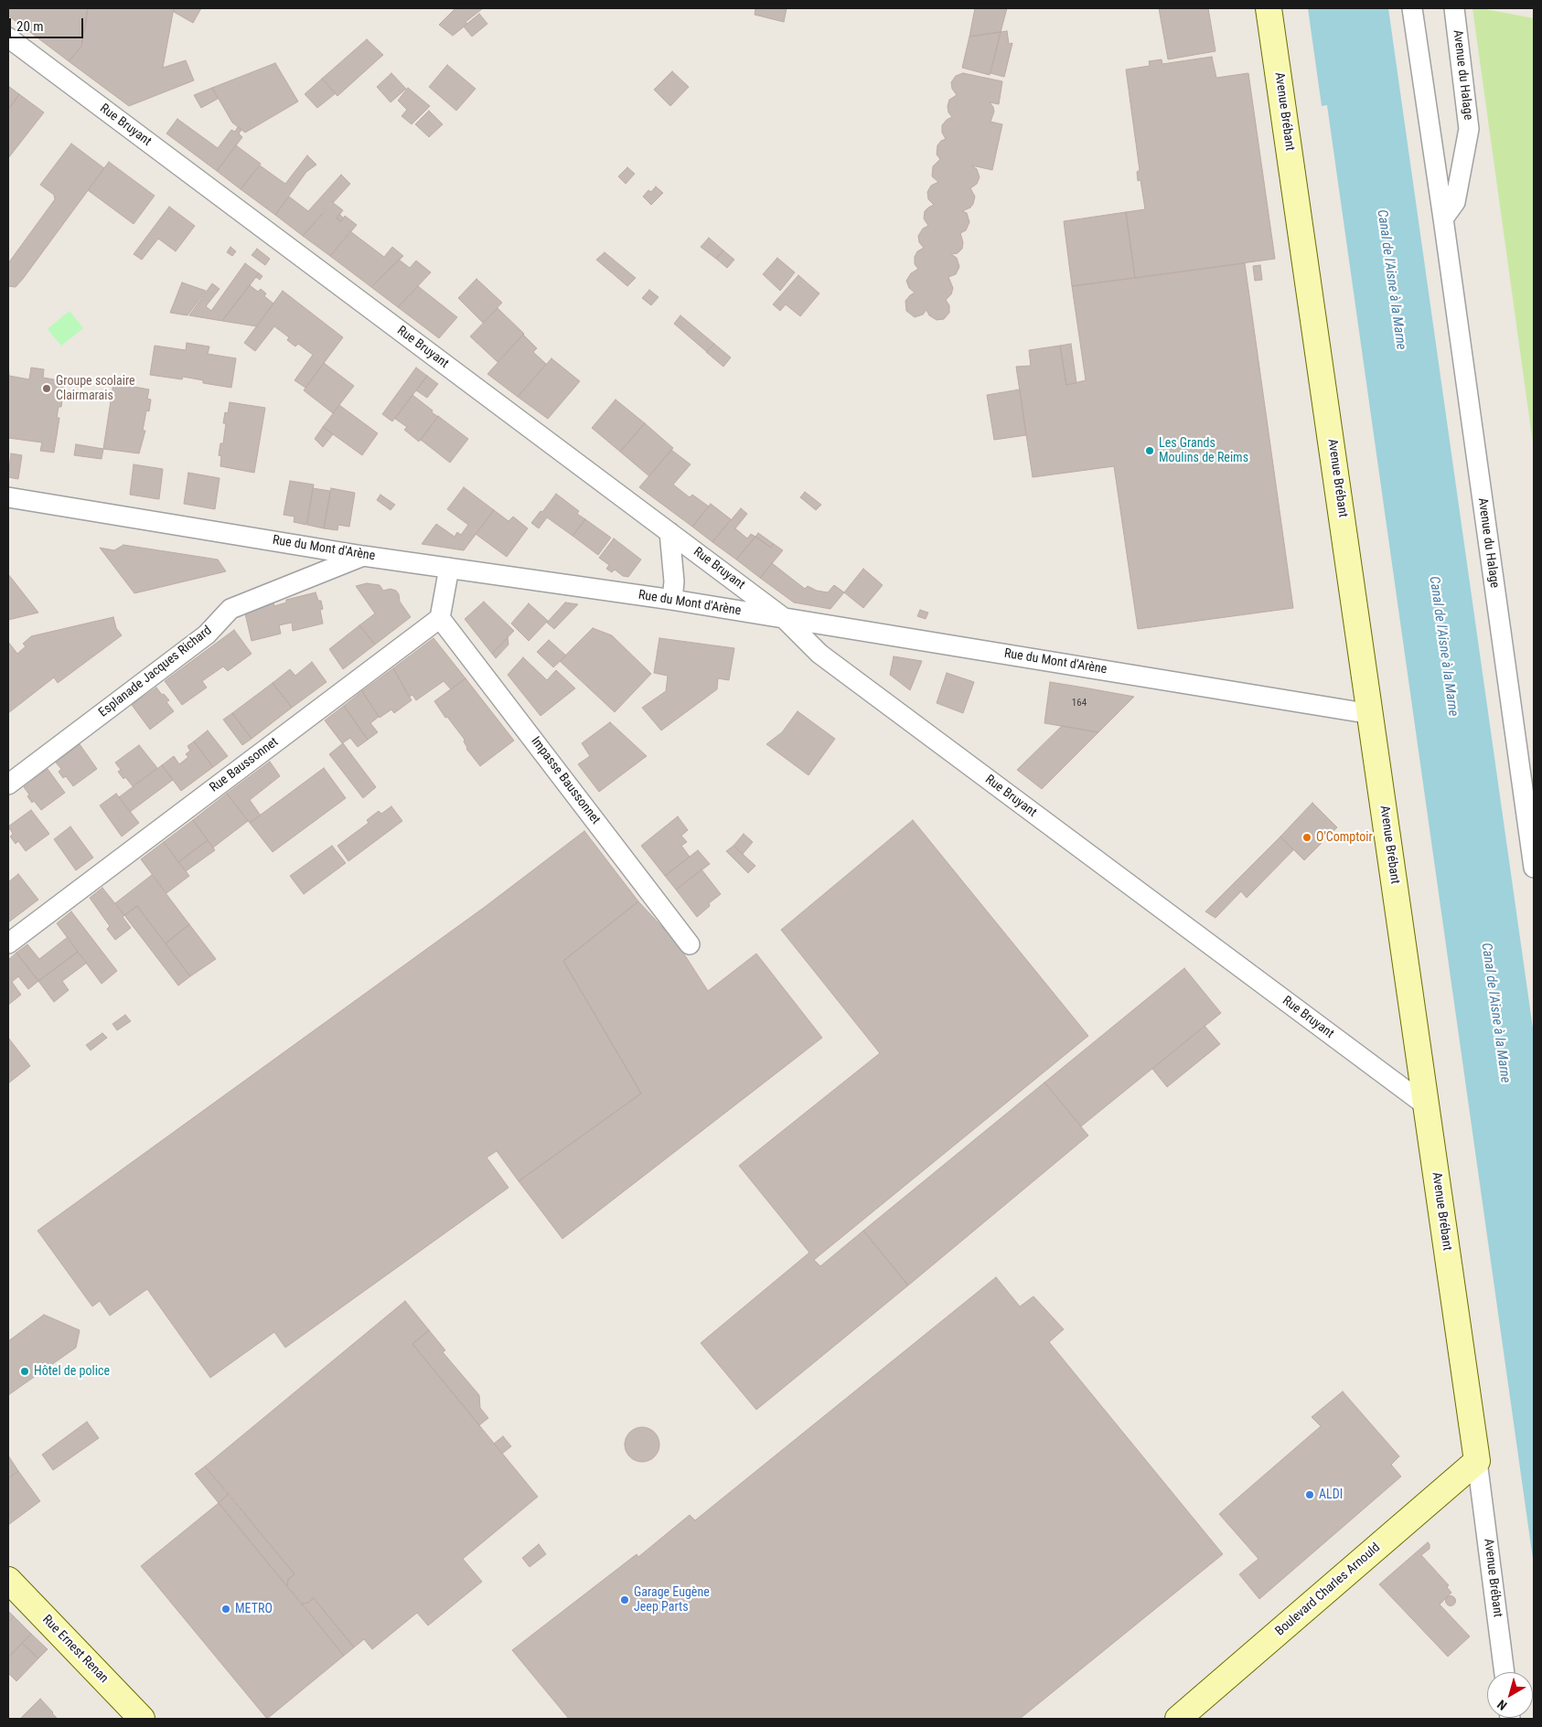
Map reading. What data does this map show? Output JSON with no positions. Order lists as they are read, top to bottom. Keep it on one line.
{"streets":{"main road":["Avenue Brébant","Boulevard Charles Arnould","Rue Ernest Renan"],"street":["Avenue du Halage","Rue Bruyant","Rue du Mont d'Arène","Esplanade Jacques Richard","Rue Baussonnet","Impasse Baussonnet"]},"crossings":[["Avenue Brébant","Rue Bruyant"],["Avenue Brébant","Rue du Mont d'Arène"],["Avenue Brébant","Boulevard Charles Arnould"],["Rue Bruyant","Rue du Mont d'Arène"],["Rue du Mont d'Arène","Esplanade Jacques Richard"],["Rue Baussonnet","Impasse Baussonnet"]],"water":["Canal de l'Aisne à la Marne"],"places":["Groupe scolaire Clairmarais","Les Grands Moulins de Reims","O'Comptoir","Hôtel de police","ALDI","Garage Eugène Jeep Parts","METRO"],"house_numbers":["164"],"scale_bar":"20 m","north":"bottom left"}
